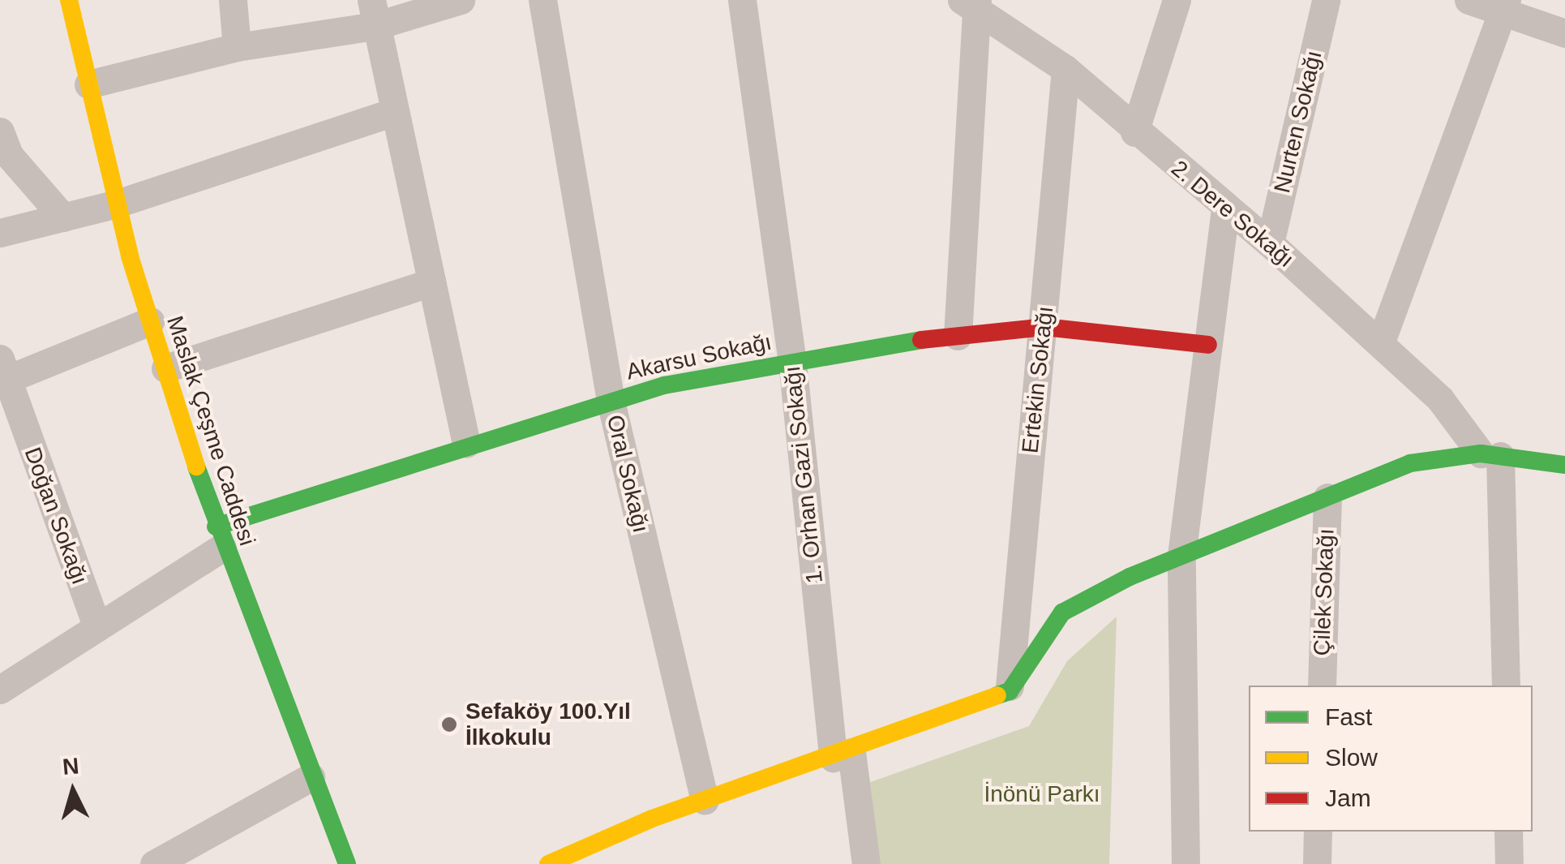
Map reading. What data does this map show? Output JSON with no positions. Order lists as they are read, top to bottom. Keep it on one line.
{"streets":{"street":["Nurten Sokağı","2. Dere Sokağı","Akarsu Sokağı","Ertekin Sokağı","Maslak Çeşme Caddesi","Oral Sokağı","1. Orhan Gazi Sokağı","Doğan Sokağı","Çilek Sokağı"]},"crossings":[["Nurten Sokağı","2. Dere Sokağı"],["2. Dere Sokağı","Ertekin Sokağı"],["Akarsu Sokağı","Ertekin Sokağı"],["Akarsu Sokağı","Maslak Çeşme Caddesi"],["Akarsu Sokağı","Oral Sokağı"],["Akarsu Sokağı","1. Orhan Gazi Sokağı"]],"parks":["İnönü Parkı"],"places":["Sefaköy 100.Yıl İlkokulu"],"legend":["Fast","Slow","Jam"],"north":"top"}
